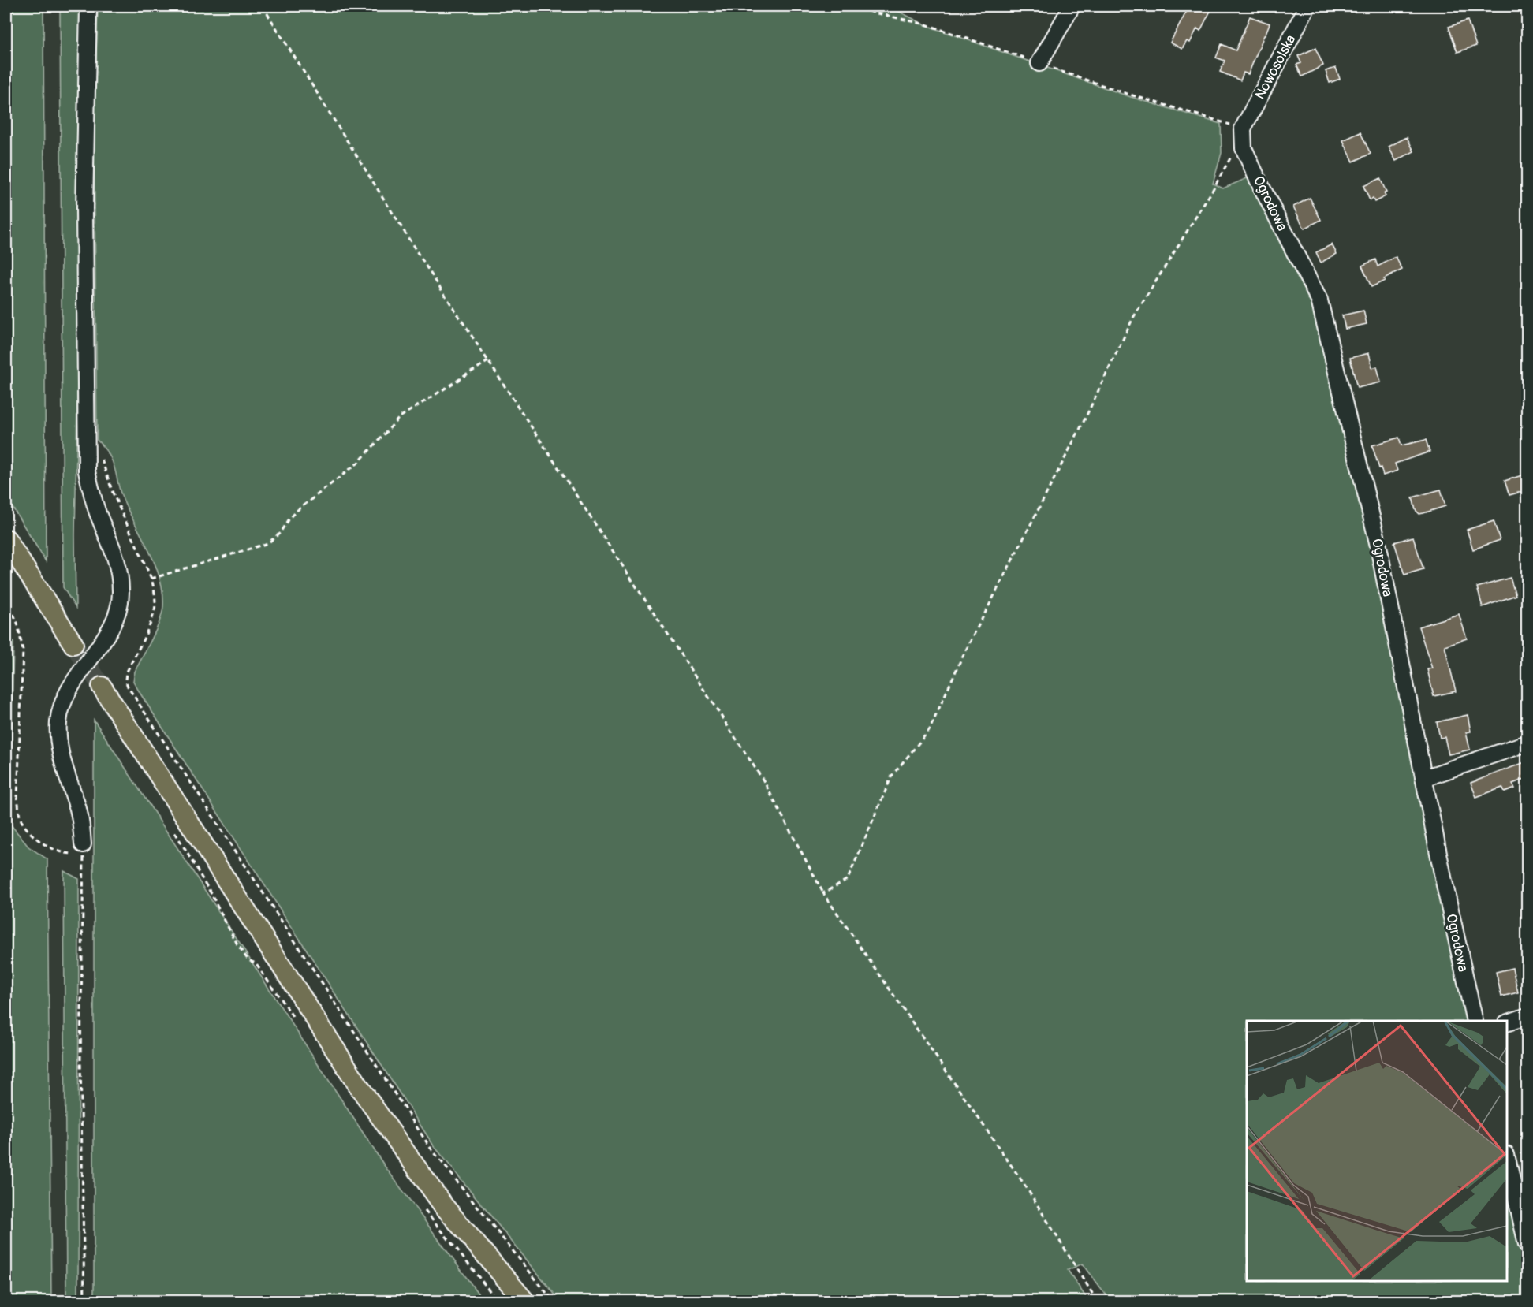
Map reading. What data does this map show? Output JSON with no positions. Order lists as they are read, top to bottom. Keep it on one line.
{"streets":{"street":["Nowosolska","Ogrodowa"]},"crossings":[["Nowosolska","Ogrodowa"]]}
